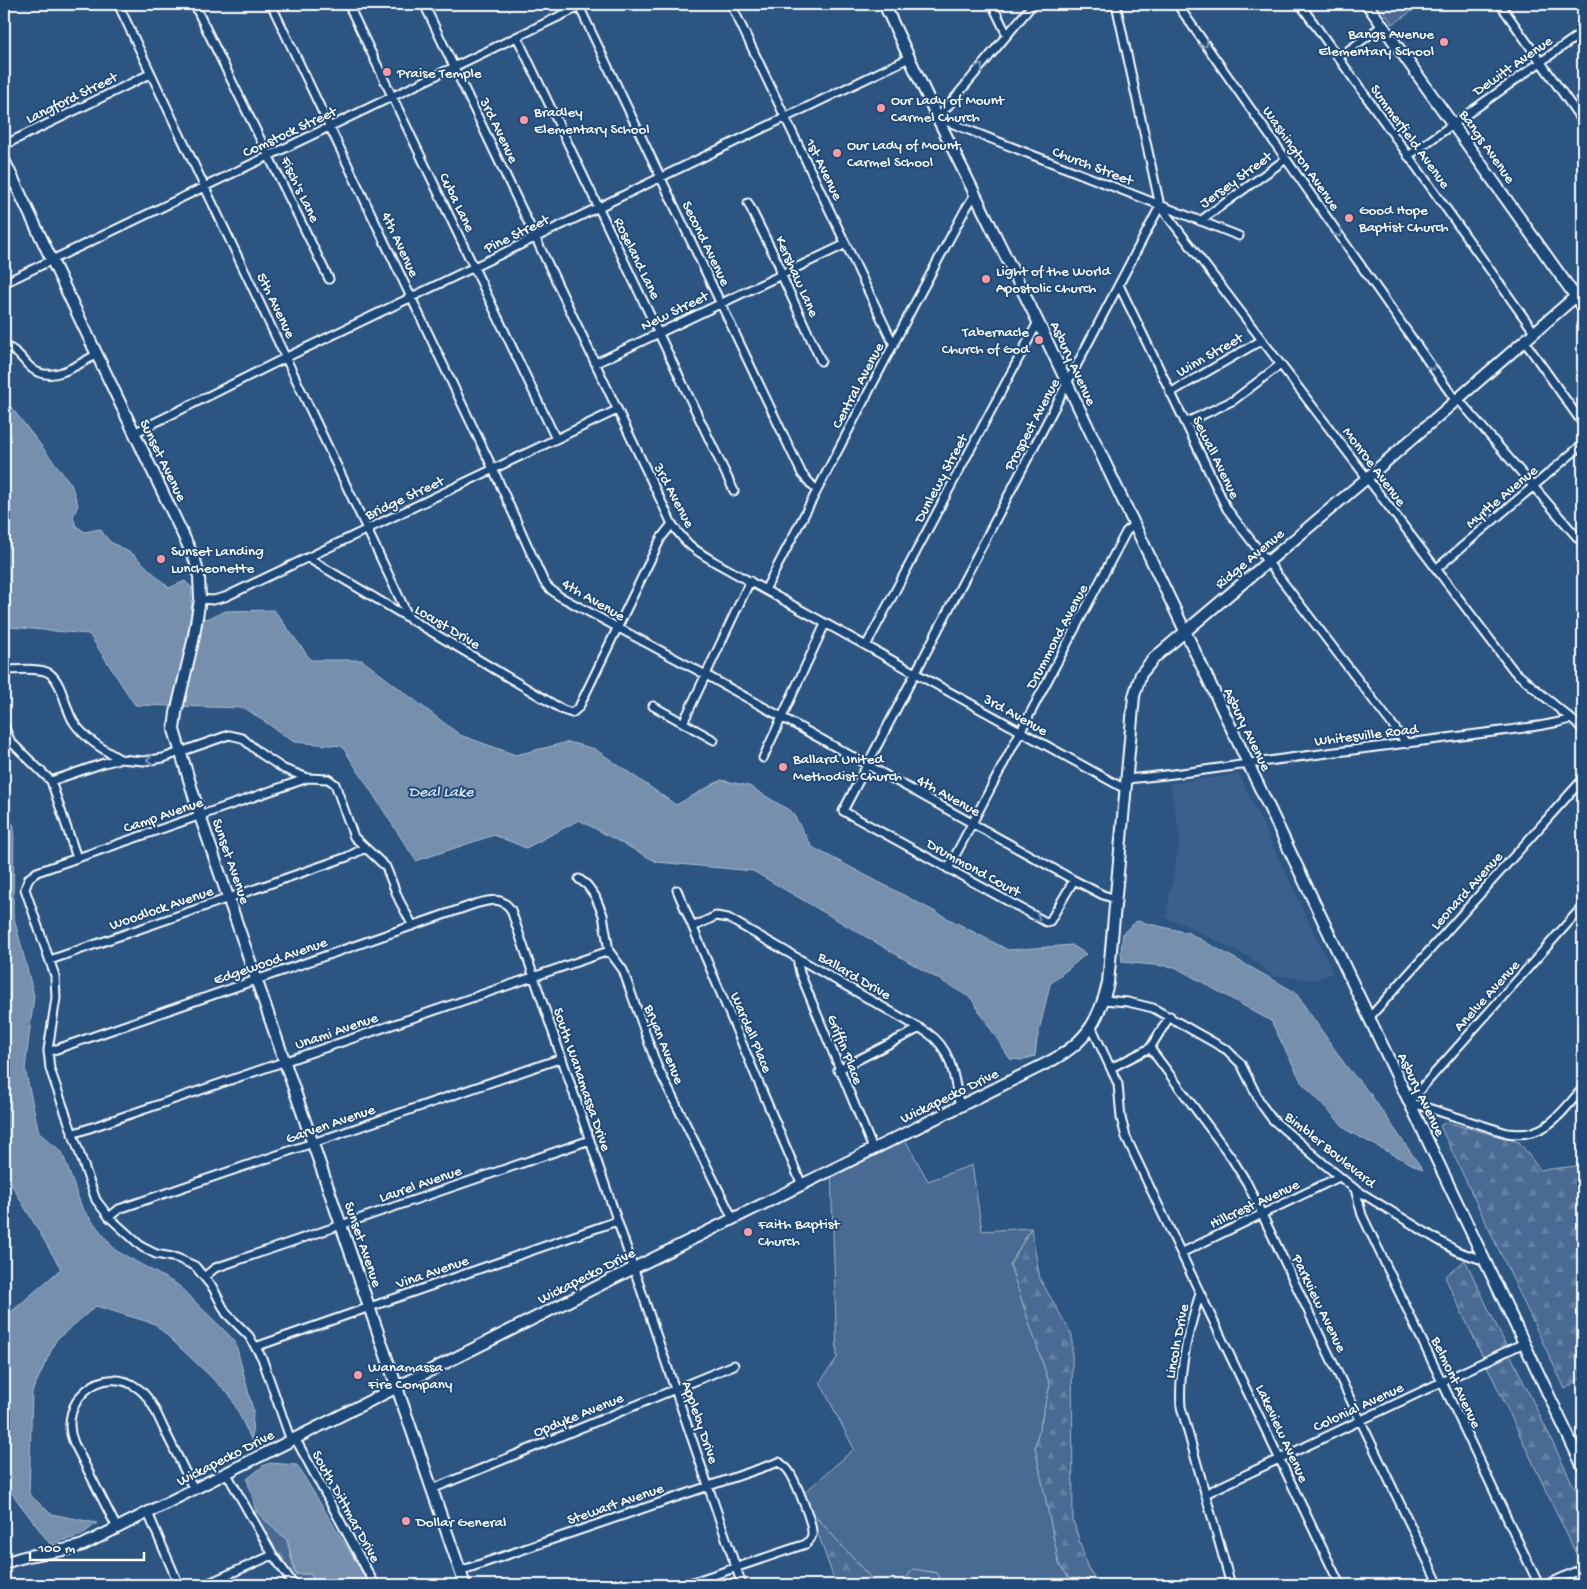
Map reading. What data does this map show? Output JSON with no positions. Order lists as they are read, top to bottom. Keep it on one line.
{"streets":{"street":["Dewitt Avenue","Langford Street","3rd Avenue","Comstock Street","Summerfield Avenue","Bangs Avenue","Washington Avenue","Church Street","1st Avenue","Jersey Street","Fisch's Lane","Cuba Lane","Pine Street","Second Avenue","4th Avenue","Roseland Lane","Kershaw Lane","5th Avenue","New Street","Winn Street","Asbury Avenue","Central Avenue","Prospect Avenue","Sewall Avenue","Sunset Avenue","Monroe Avenue","Dunlewy Street","Myrtle Avenue","Bridge Street","Ridge Avenue","Locust Drive","Drummond Avenue","Whitesville Road","Camp Avenue","Drummond Court","Leonard Avenue","Woodlock Avenue","Edgewood Avenue","Ballard Drive","Anelve Avenue","Unami Avenue","Wardell Place","Bryan Avenue","Griffin Place","South Wanamassa Drive","Wickapecko Drive","Garven Avenue","Bimbler Boulevard","Laurel Avenue","Hillcrest Avenue","Vina Avenue","Parkview Avenue","Lincoln Drive","Belmont Avenue","Colonial Avenue","Opdyke Avenue","Appleby Drive","Lakeview Avenue","Stewart Avenue","South Dittmar Drive"]},"crossings":[["Dewitt Avenue","Summerfield Avenue"],["Dewitt Avenue","Bangs Avenue"],["Langford Street","5th Avenue"],["3rd Avenue","Comstock Street"],["3rd Avenue","Pine Street"],["3rd Avenue","New Street"],["3rd Avenue","Central Avenue"],["3rd Avenue","Prospect Avenue"],["3rd Avenue","Dunlewy Street"],["3rd Avenue","Bridge Street"],["3rd Avenue","Ridge Avenue"],["3rd Avenue","Drummond Avenue"],["3rd Avenue","Whitesville Road"],["Comstock Street","Fisch's Lane"],["Comstock Street","Cuba Lane"],["Comstock Street","Second Avenue"],["Comstock Street","4th Avenue"],["Comstock Street","Roseland Lane"],["Comstock Street","5th Avenue"],["Comstock Street","Sunset Avenue"],["Summerfield Avenue","Ridge Avenue"],["Bangs Avenue","Ridge Avenue"],["Washington Avenue","Jersey Street"],["Washington Avenue","Myrtle Avenue"],["Washington Avenue","Ridge Avenue"],["Church Street","Jersey Street"],["Church Street","Asbury Avenue"],["Church Street","Prospect Avenue"],["Church Street","Monroe Avenue"],["1st Avenue","Pine Street"],["1st Avenue","New Street"],["1st Avenue","Central Avenue"],["Cuba Lane","Pine Street"],["Cuba Lane","Bridge Street"],["Pine Street","Second Avenue"],["Pine Street","4th Avenue"],["Pine Street","Roseland Lane"],["Pine Street","5th Avenue"],["Pine Street","Asbury Avenue"],["Pine Street","Sunset Avenue"],["Second Avenue","New Street"],["Second Avenue","Central Avenue"],["4th Avenue","Prospect Avenue"],["4th Avenue","Bridge Street"],["4th Avenue","Ridge Avenue"],["4th Avenue","Locust Drive"],["4th Avenue","Drummond Avenue"],["4th Avenue","Drummond Court"],["Roseland Lane","New Street"],["Kershaw Lane","New Street"],["5th Avenue","Bridge Street"],["5th Avenue","Locust Drive"],["Winn Street","Sewall Avenue"],["Winn Street","Monroe Avenue"],["Asbury Avenue","Central Avenue"],["Asbury Avenue","Prospect Avenue"],["Asbury Avenue","Dunlewy Street"],["Asbury Avenue","Ridge Avenue"],["Asbury Avenue","Drummond Avenue"],["Asbury Avenue","Whitesville Road"],["Asbury Avenue","Leonard Avenue"],["Asbury Avenue","Anelve Avenue"],["Asbury Avenue","Bimbler Boulevard"],["Asbury Avenue","Colonial Avenue"],["Prospect Avenue","Sewall Avenue"],["Prospect Avenue","Monroe Avenue"],["Prospect Avenue","Drummond Court"],["Sewall Avenue","Ridge Avenue"],["Sewall Avenue","Whitesville Road"],["Sunset Avenue","Bridge Street"],["Sunset Avenue","Camp Avenue"],["Sunset Avenue","Woodlock Avenue"],["Sunset Avenue","Edgewood Avenue"],["Sunset Avenue","Unami Avenue"],["Sunset Avenue","Wickapecko Drive"],["Sunset Avenue","Garven Avenue"],["Sunset Avenue","Laurel Avenue"],["Sunset Avenue","Vina Avenue"],["Sunset Avenue","Opdyke Avenue"],["Sunset Avenue","Stewart Avenue"],["Monroe Avenue","Myrtle Avenue"],["Monroe Avenue","Ridge Avenue"],["Monroe Avenue","Whitesville Road"],["Bridge Street","Locust Drive"],["Ridge Avenue","Whitesville Road"],["Ridge Avenue","Wickapecko Drive"],["Drummond Avenue","Drummond Court"],["Camp Avenue","South Dittmar Drive"],["Woodlock Avenue","South Dittmar Drive"],["Edgewood Avenue","South Wanamassa Drive"],["Edgewood Avenue","South Dittmar Drive"],["Ballard Drive","Wardell Place"],["Ballard Drive","Griffin Place"],["Ballard Drive","Wickapecko Drive"],["Unami Avenue","Bryan Avenue"],["Unami Avenue","South Wanamassa Drive"],["Unami Avenue","South Dittmar Drive"],["Wardell Place","Wickapecko Drive"],["Bryan Avenue","Wickapecko Drive"],["Griffin Place","Wickapecko Drive"],["South Wanamassa Drive","Wickapecko Drive"],["South Wanamassa Drive","Garven Avenue"],["South Wanamassa Drive","Laurel Avenue"],["South Wanamassa Drive","Vina Avenue"],["South Wanamassa Drive","Appleby Drive"],["Wickapecko Drive","Bimbler Boulevard"],["Wickapecko Drive","Lincoln Drive"],["Wickapecko Drive","Appleby Drive"],["Wickapecko Drive","South Dittmar Drive"],["Garven Avenue","South Dittmar Drive"],["Bimbler Boulevard","Hillcrest Avenue"],["Bimbler Boulevard","Belmont Avenue"],["Laurel Avenue","South Dittmar Drive"],["Hillcrest Avenue","Parkview Avenue"],["Hillcrest Avenue","Lincoln Drive"],["Vina Avenue","South Dittmar Drive"],["Parkview Avenue","Colonial Avenue"],["Lincoln Drive","Colonial Avenue"],["Lincoln Drive","Lakeview Avenue"],["Belmont Avenue","Colonial Avenue"],["Colonial Avenue","Lakeview Avenue"],["Opdyke Avenue","Appleby Drive"],["Appleby Drive","Stewart Avenue"]],"one_way":["Washington Avenue"],"water":["Deal Lake"],"places":["Bangs Avenue Elementary School","Praise Temple","Our Lady of Mount Carmel Church","Bradley Elementary School","Our Lady of Mount Carmel School","Good Hope Baptist Church","Light of the World Apostolic Church","Tabernacle Church of God","Sunset Landing Luncheonette","Ballard United Methodist Church","Faith Baptist Church","Wanamassa Fire Company","Dollar General"],"scale_bar":"100 m"}
